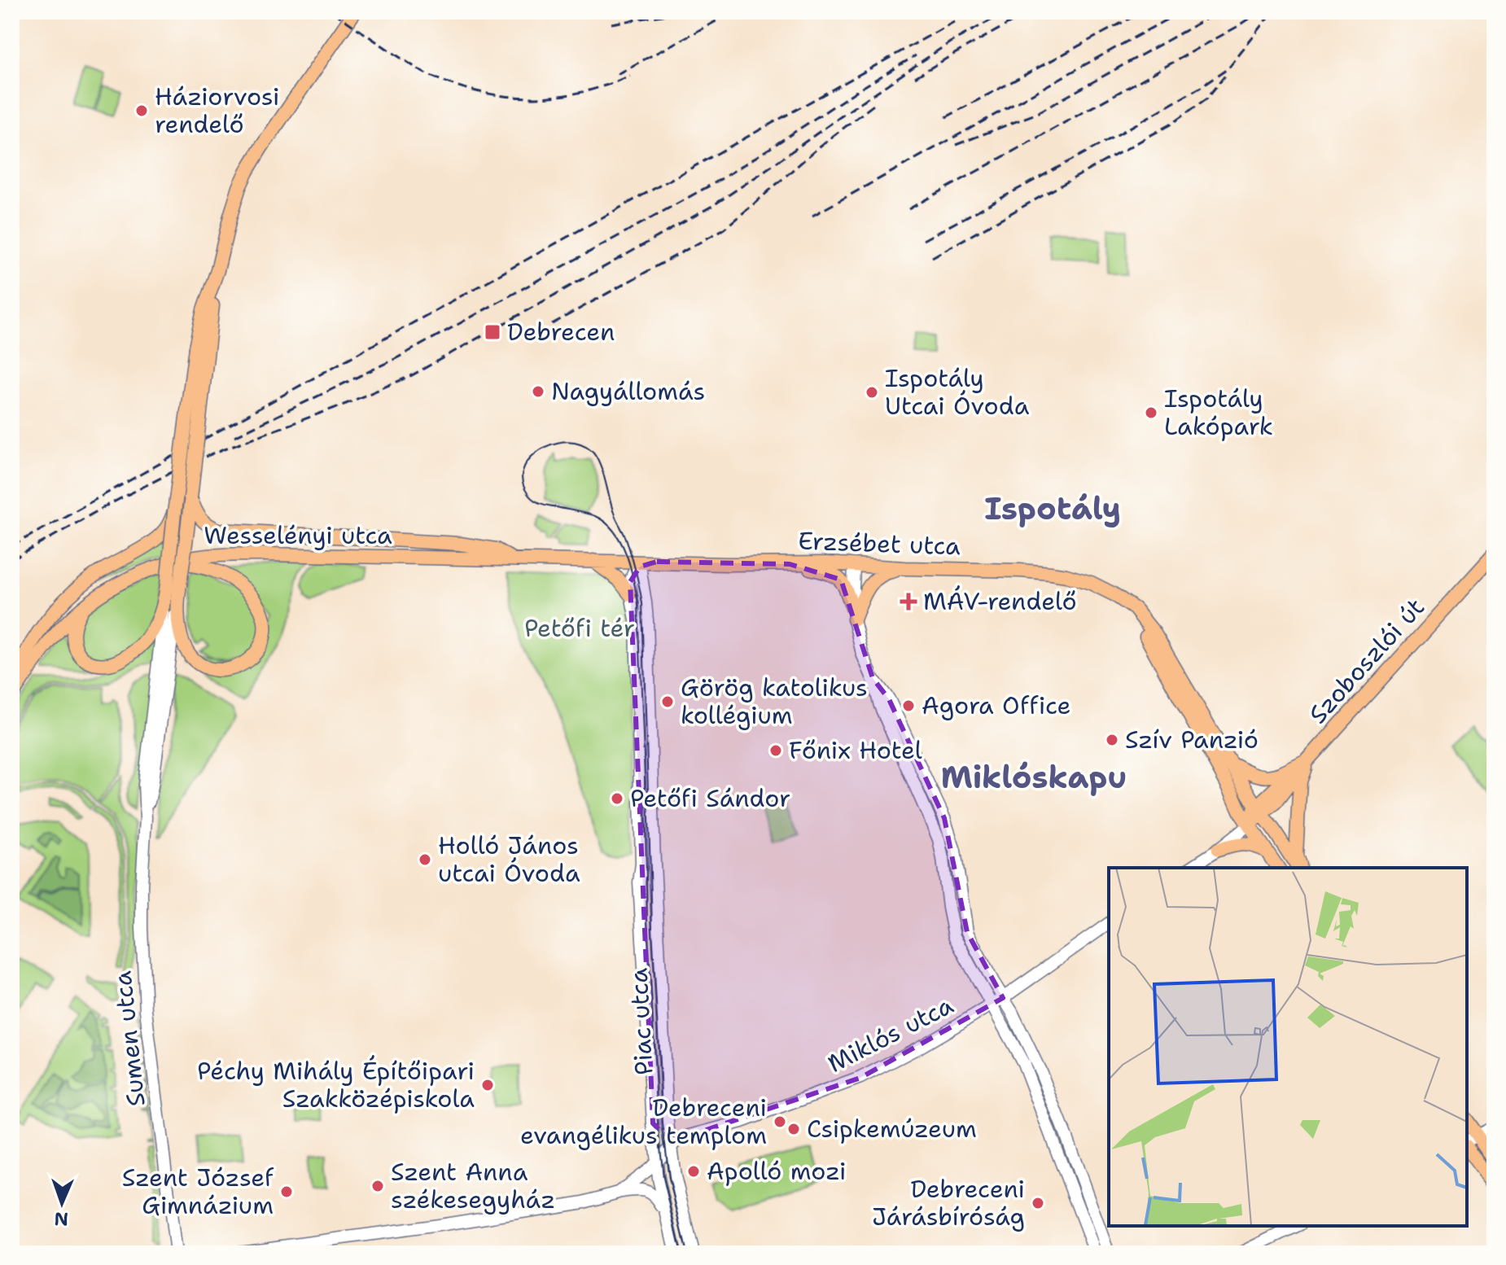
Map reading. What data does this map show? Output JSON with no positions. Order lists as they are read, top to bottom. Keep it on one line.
{"streets":{"main road":["Wesselényi utca","Erzsébet utca","Szoboszlói út"],"street":["Piac utca","Miklós utca","Sumen utca"]},"crossings":[["Wesselényi utca","Erzsébet utca"],["Wesselényi utca","Piac utca"],["Erzsébet utca","Szoboszlói út"],["Erzsébet utca","Piac utca"],["Piac utca","Miklós utca"]],"districts":["Ispotály","Miklóskapu"],"parks":["Petőfi tér"],"places":{"other":["Háziorvosi rendelő","Nagyállomás","Ispotály Utcai Óvoda","Ispotály Lakópark","Görög katolikus kollégium","Agora Office","Szív Panzió","Főnix Hotel","Petőfi Sándor","Holló János utcai Óvoda","Péchy Mihály Építőipari Szakközépiskola","Debreceni evangélikus templom","Csipkemúzeum","Apolló mozi","Szent Anna székesegyház","Szent József Gimnázium","Debreceni Járásbíróság"],"transit":["Debrecen"],"health":["MÁV-rendelő"]},"north":"bottom"}
